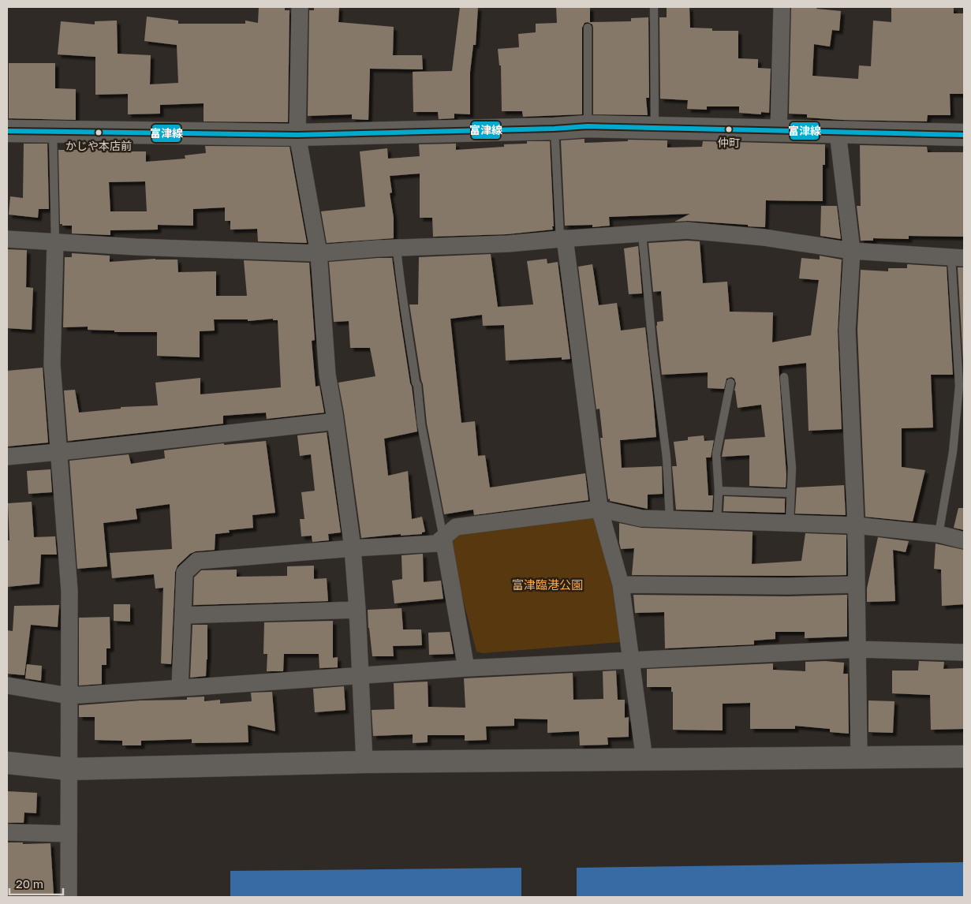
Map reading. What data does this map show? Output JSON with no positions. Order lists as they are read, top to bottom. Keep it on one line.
{"parks":["富津臨港公園"],"places":["仲町","かじや本店前"],"lines":["transit line 富津線"],"scale_bar":"20 m"}
